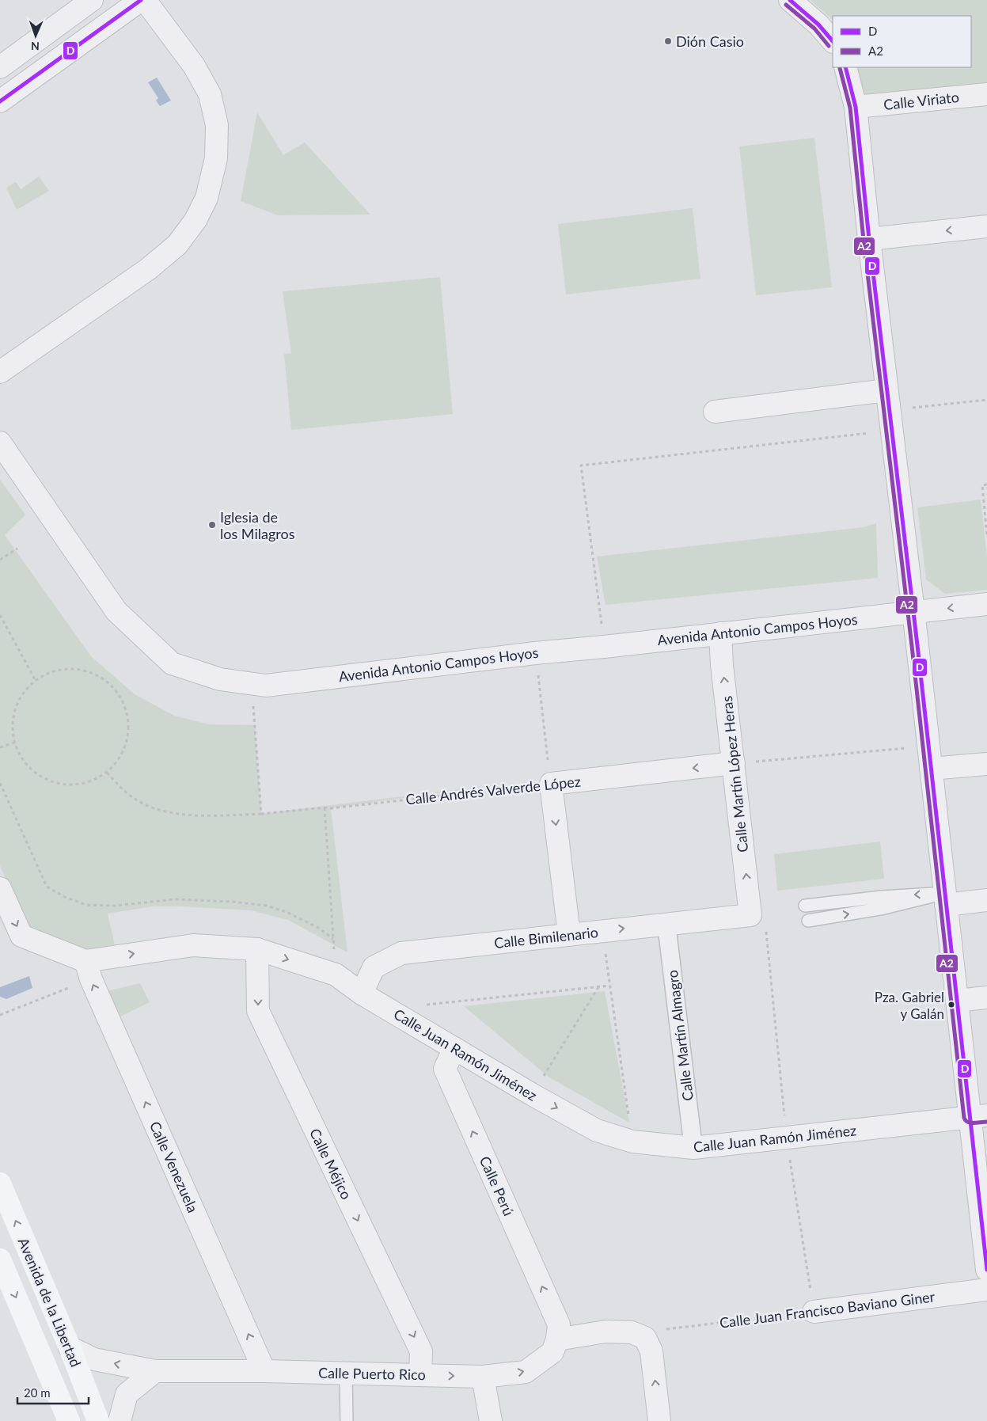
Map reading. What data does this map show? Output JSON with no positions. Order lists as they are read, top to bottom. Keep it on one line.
{"streets":{"main road":["Avenida de la Libertad"],"street":["Calle Viriato","Avenida Antonio Campos Hoyos","Calle Martín López Heras","Calle Andrés Valverde López","Calle Bimilenario","Calle Martín Almagro","Calle Juan Ramón Jiménez","Calle Méjico","Calle Venezuela","Calle Perú","Calle Juan Francisco Baviano Giner","Calle Puerto Rico"]},"crossings":[["Avenida Antonio Campos Hoyos","Calle Martín López Heras"],["Calle Martín López Heras","Calle Andrés Valverde López"],["Calle Martín López Heras","Calle Bimilenario"],["Calle Bimilenario","Calle Martín Almagro"],["Calle Bimilenario","Calle Juan Ramón Jiménez"],["Calle Martín Almagro","Calle Juan Ramón Jiménez"],["Calle Juan Ramón Jiménez","Calle Méjico"],["Calle Juan Ramón Jiménez","Calle Venezuela"],["Calle Juan Ramón Jiménez","Calle Perú"],["Calle Méjico","Calle Puerto Rico"],["Calle Venezuela","Calle Puerto Rico"],["Calle Perú","Calle Puerto Rico"],["Avenida de la Libertad","Calle Puerto Rico"]],"one_way":["Calle Juan Ramón Jiménez","Calle Méjico","Calle Venezuela","Calle Perú"],"places":["Dión Casio","Iglesia de los Milagros","Pza. Gabriel y Galán"],"lines":["transit line D","transit line A2"],"legend":["D","A2"],"scale_bar":"20 m","north":"bottom"}
